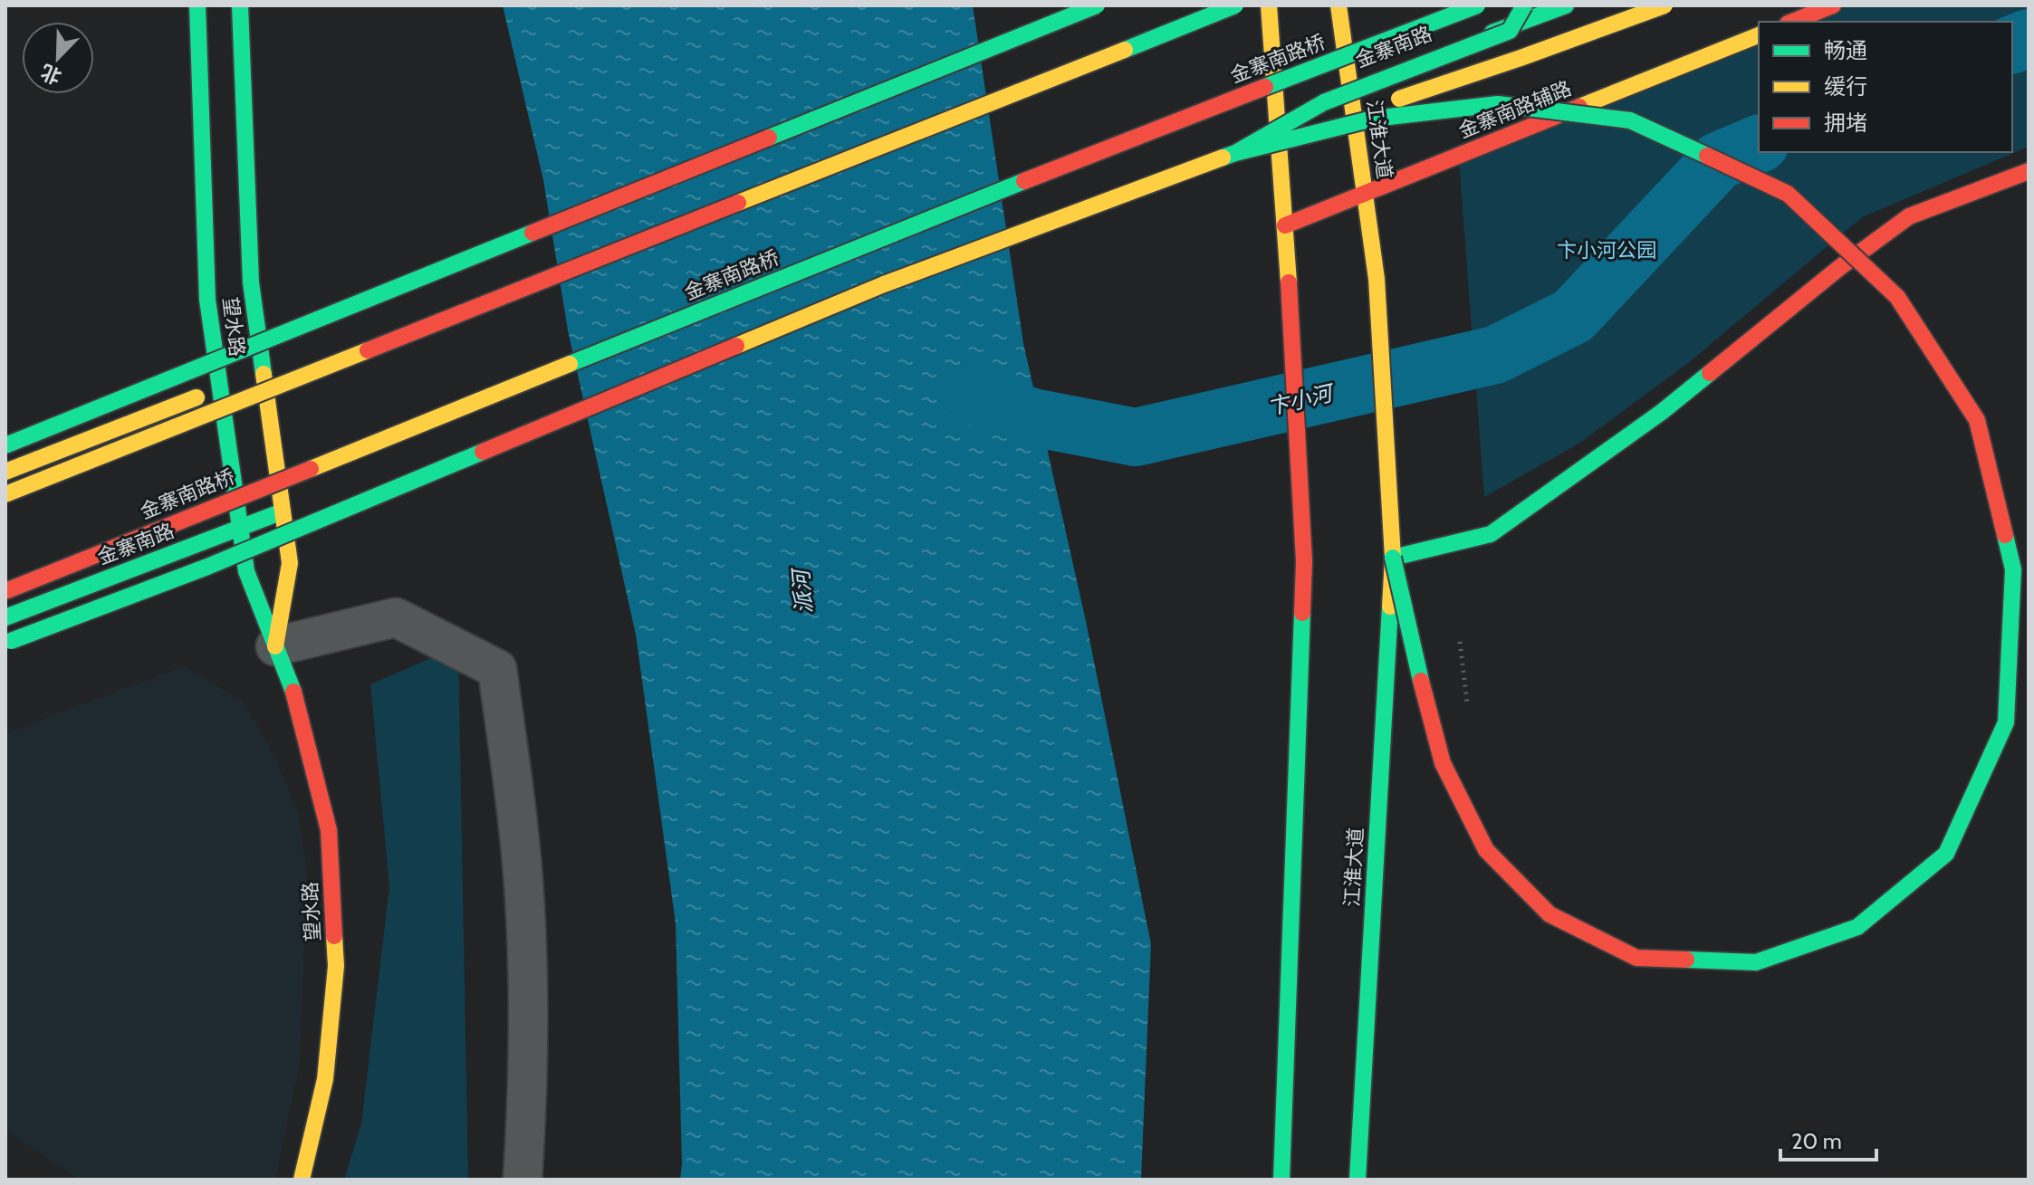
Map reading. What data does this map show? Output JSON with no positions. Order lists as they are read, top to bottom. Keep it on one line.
{"streets":{"main road":["金寨南路","金寨南路桥","金寨南路辅路","江淮大道","望水路"]},"crossings":[["金寨南路","江淮大道"],["金寨南路","望水路"],["金寨南路辅路","江淮大道"]],"water":["卞小河","派河"],"parks":["卞小河公园"],"legend":["畅通","缓行","拥堵"],"scale_bar":"20 m","north":"bottom left"}
